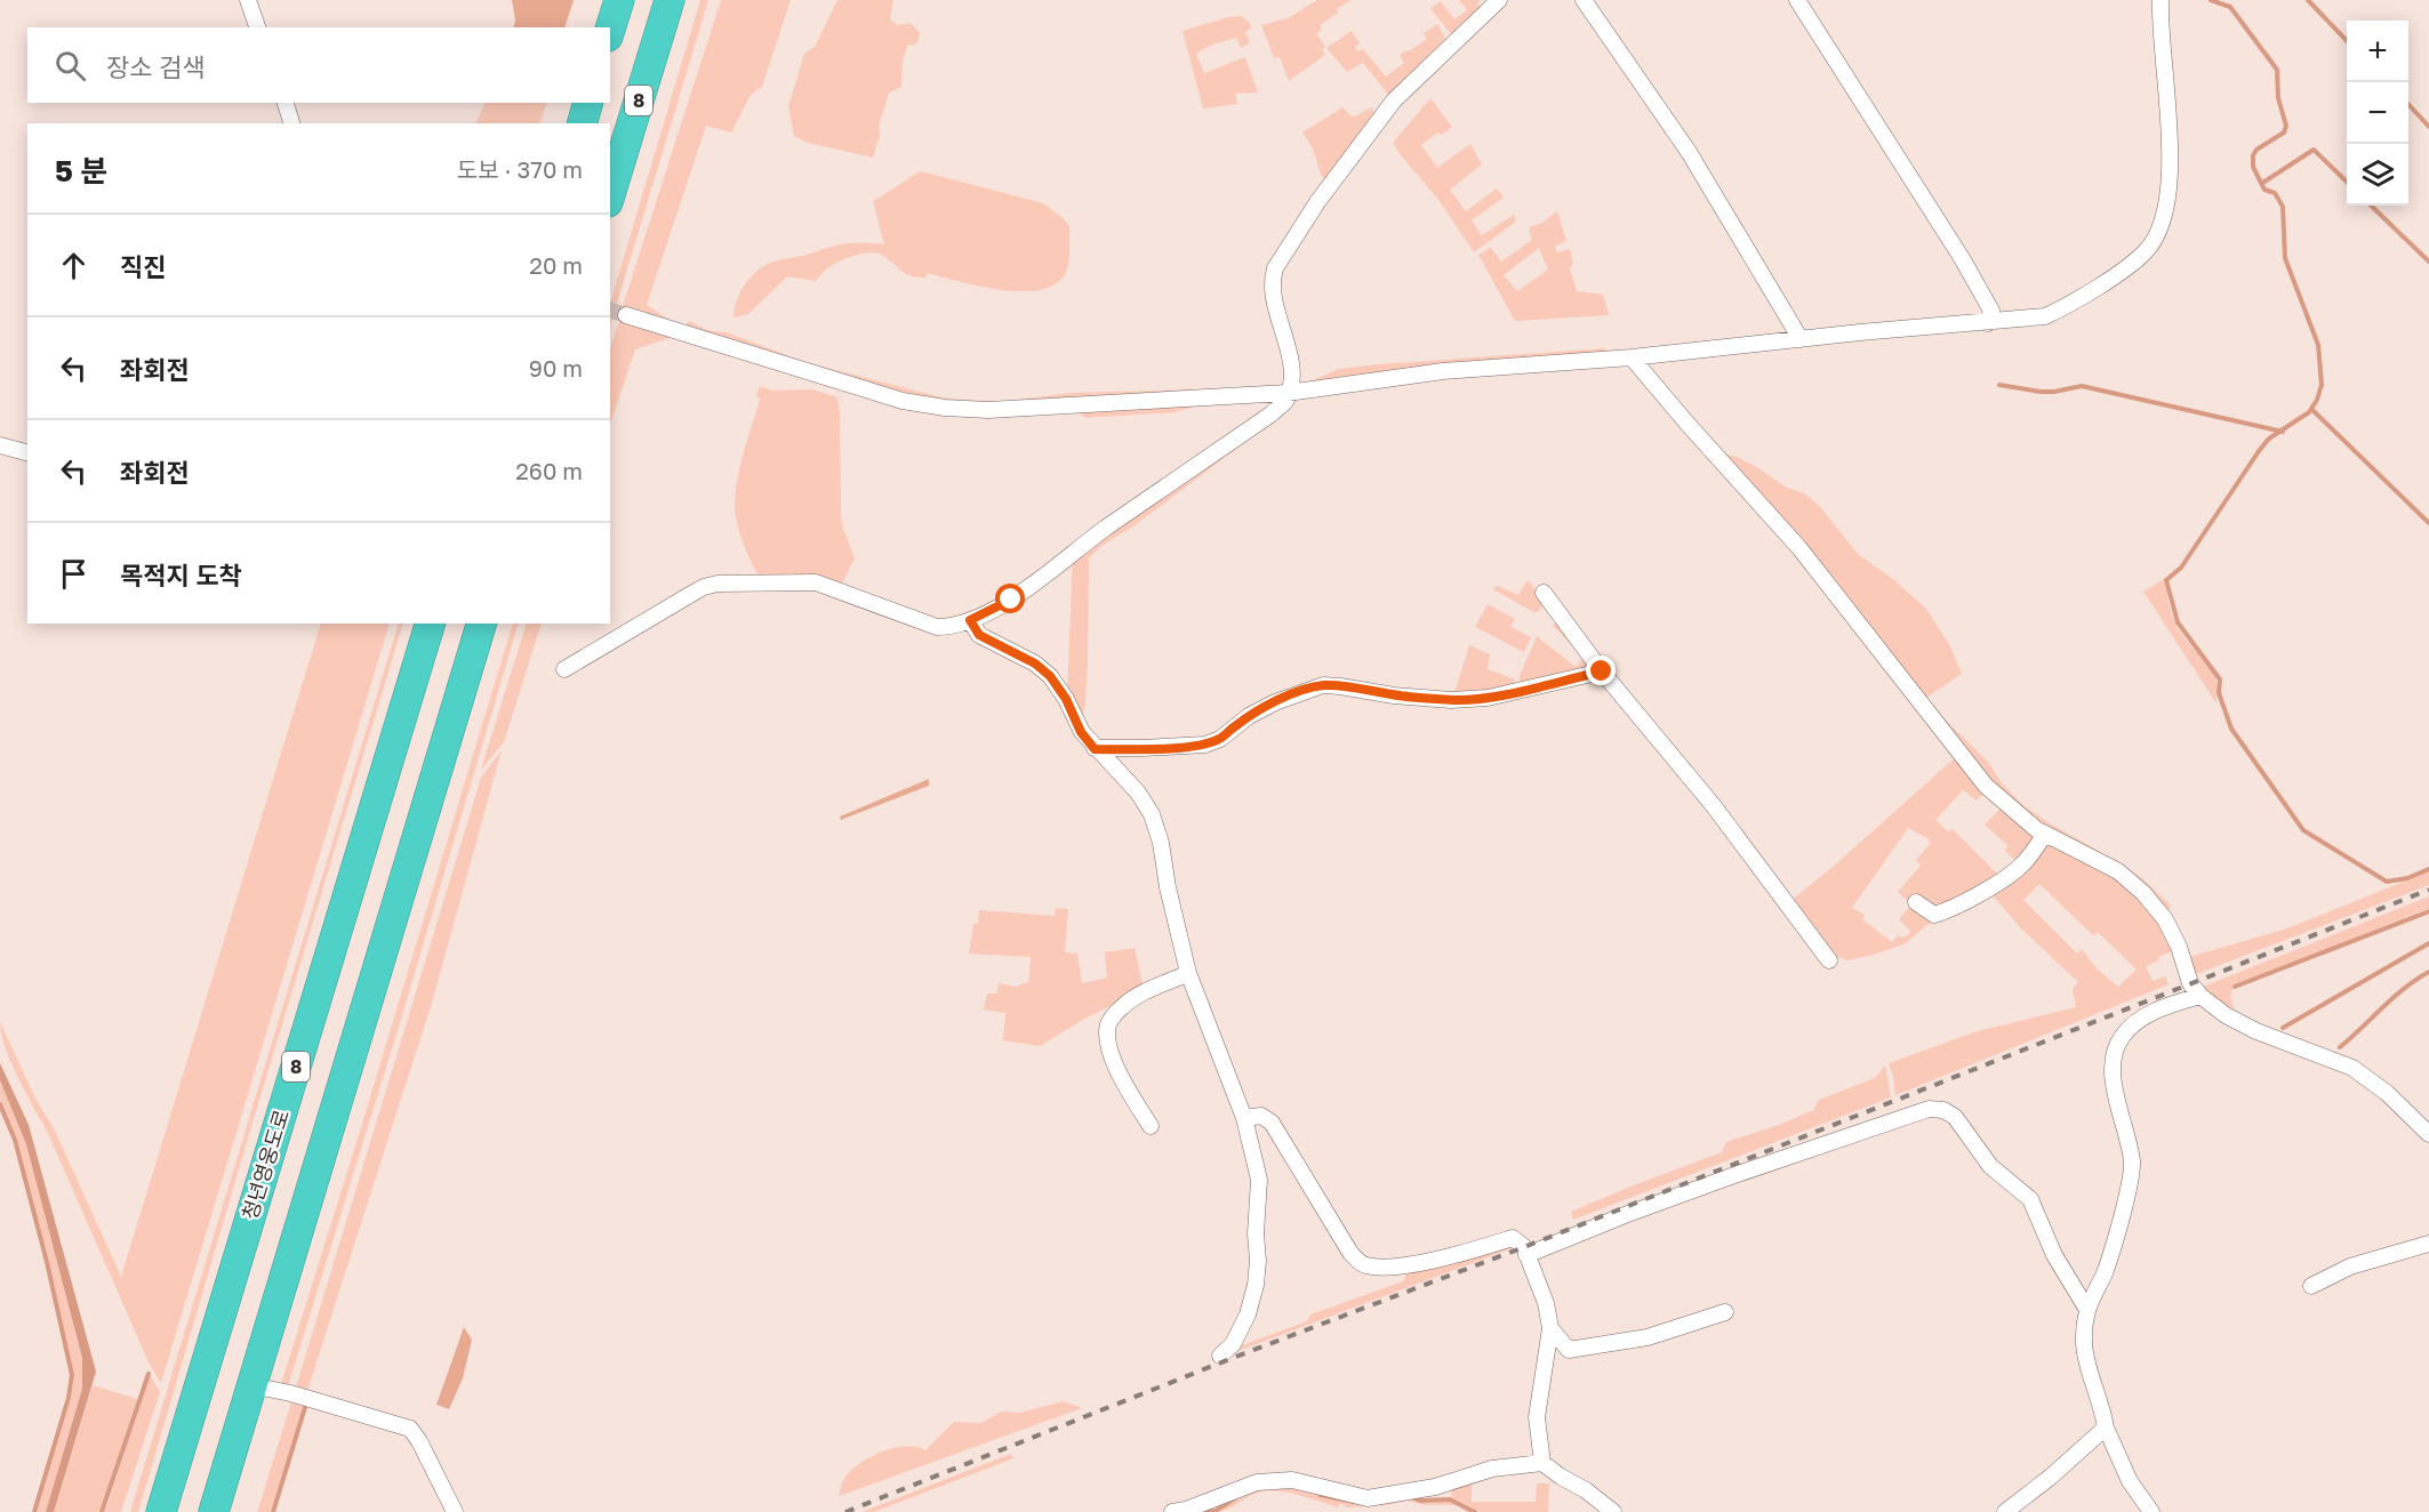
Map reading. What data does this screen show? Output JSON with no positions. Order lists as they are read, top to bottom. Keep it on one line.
{"streets":{"highway":["8","청년영웅도로"]},"page":{"map_buttons":["+","−"],"search":"장소 검색","heading":["5 분","도보 · 370 m"],"list":[["직진","20 m"],["좌회전","90 m"],["좌회전","260 m"],"목적지 도착"]}}
